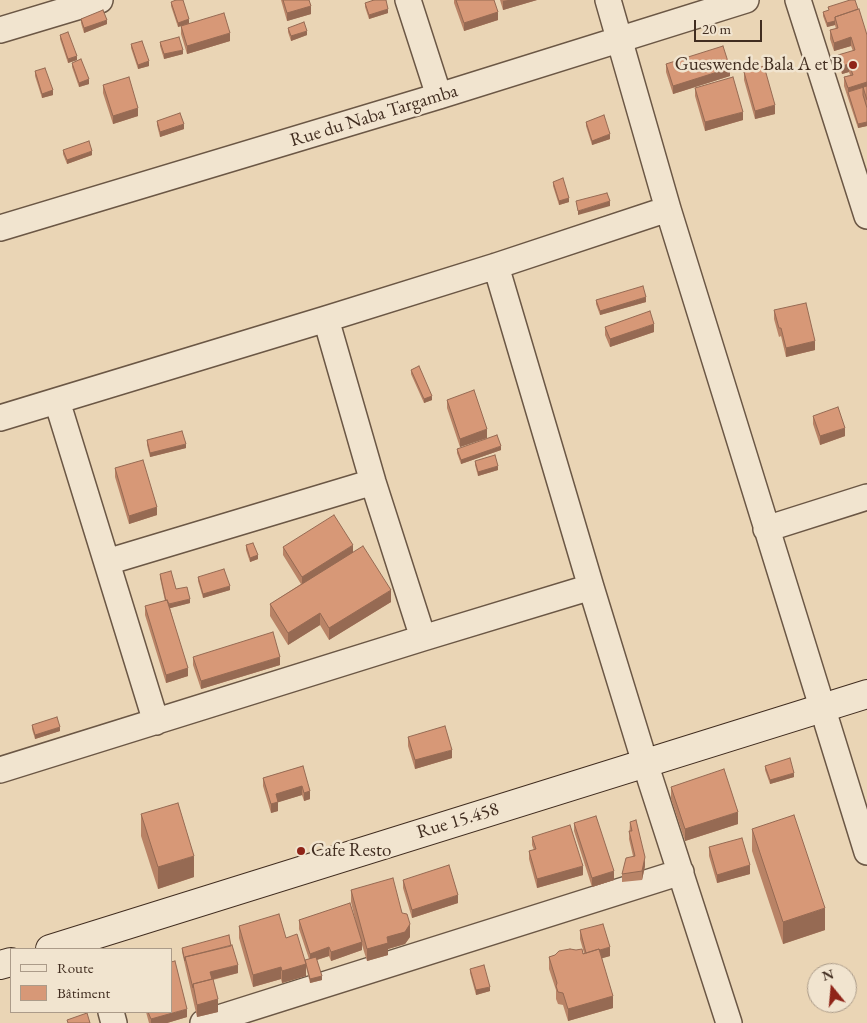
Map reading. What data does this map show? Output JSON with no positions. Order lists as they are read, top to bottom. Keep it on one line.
{"streets":{"main road":["Rue 15.458"],"street":["Rue du Naba Targamba"]},"places":["Gueswende Bala A et B","Cafe Resto"],"legend":["Route","Bâtiment"],"scale_bar":"20 m","north":"top"}
